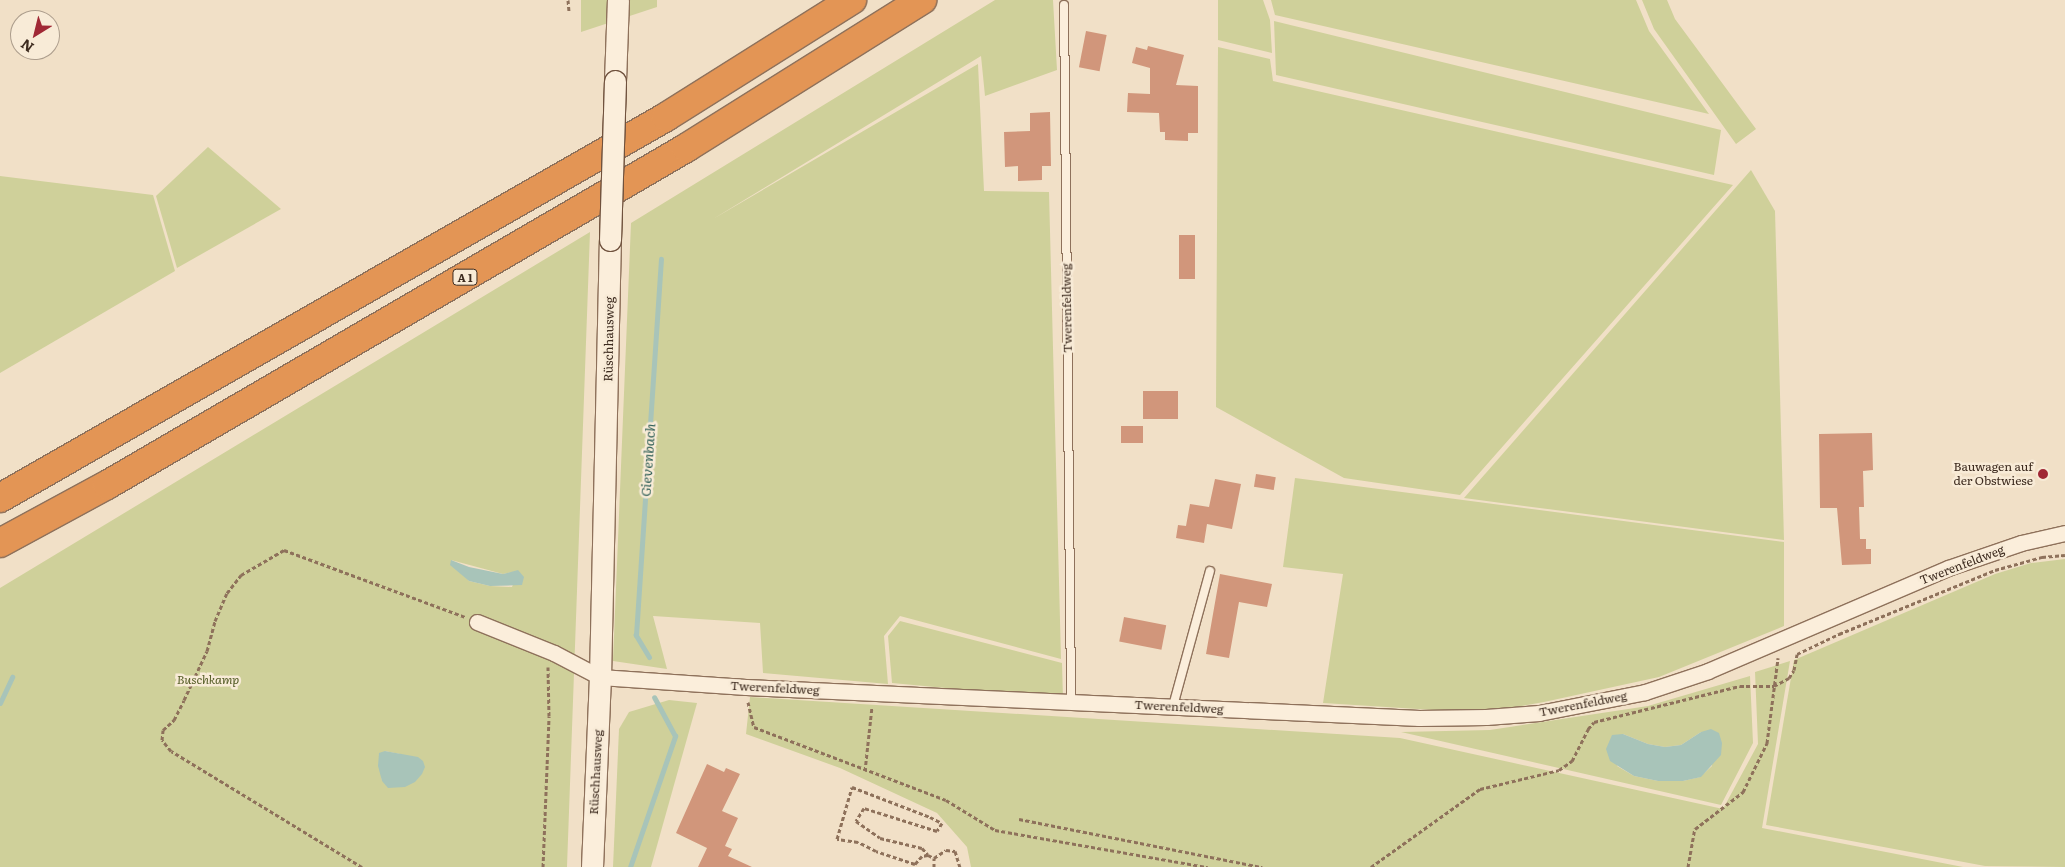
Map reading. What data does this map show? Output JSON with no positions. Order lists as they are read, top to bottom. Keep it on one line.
{"streets":{"highway":["A 1"],"main road":["Rüschhausweg"],"street":["Twerenfeldweg"]},"crossings":[["Twerenfeldweg","Rüschhausweg"]],"water":["Gievenbach"],"parks":["Buschkamp"],"places":["Bauwagen auf der Obstwiese"],"north":"bottom left"}
